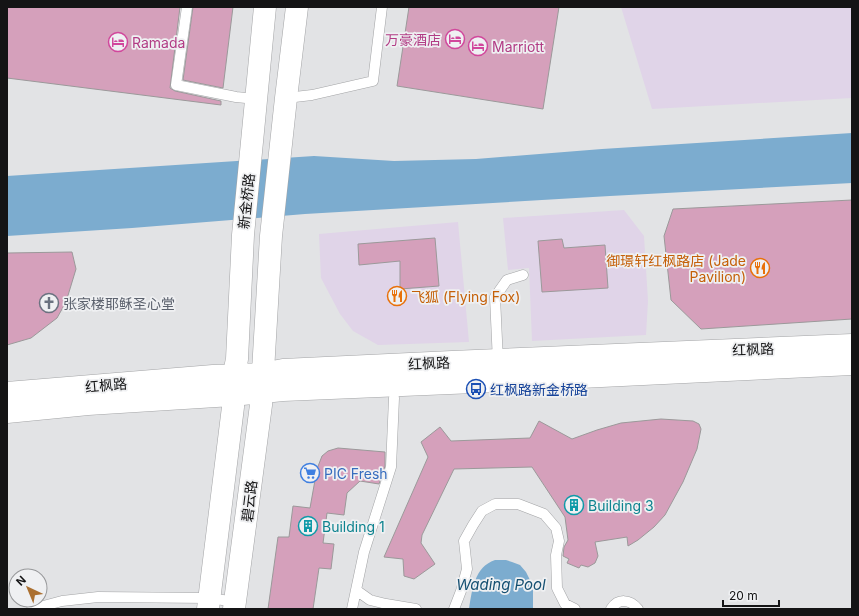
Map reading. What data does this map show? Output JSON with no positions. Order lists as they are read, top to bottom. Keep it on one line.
{"streets":{"street":["新金桥路","红枫路","碧云路"]},"crossings":[["新金桥路","红枫路"],["新金桥路","碧云路"],["红枫路","碧云路"]],"water":["Wading Pool"],"places":{"hotel":["万豪酒店","Ramada","Marriott"],"restaurant":["御璟轩红枫路店 (Jade Pavilion)","飞狐 (Flying Fox)"],"church":["张家楼耶稣圣心堂"],"bus stop":["红枫路新金桥路"],"supermarket":["PIC Fresh"],"building":["Building 3","Building 1"]},"scale_bar":"20 m","north":"top left"}
